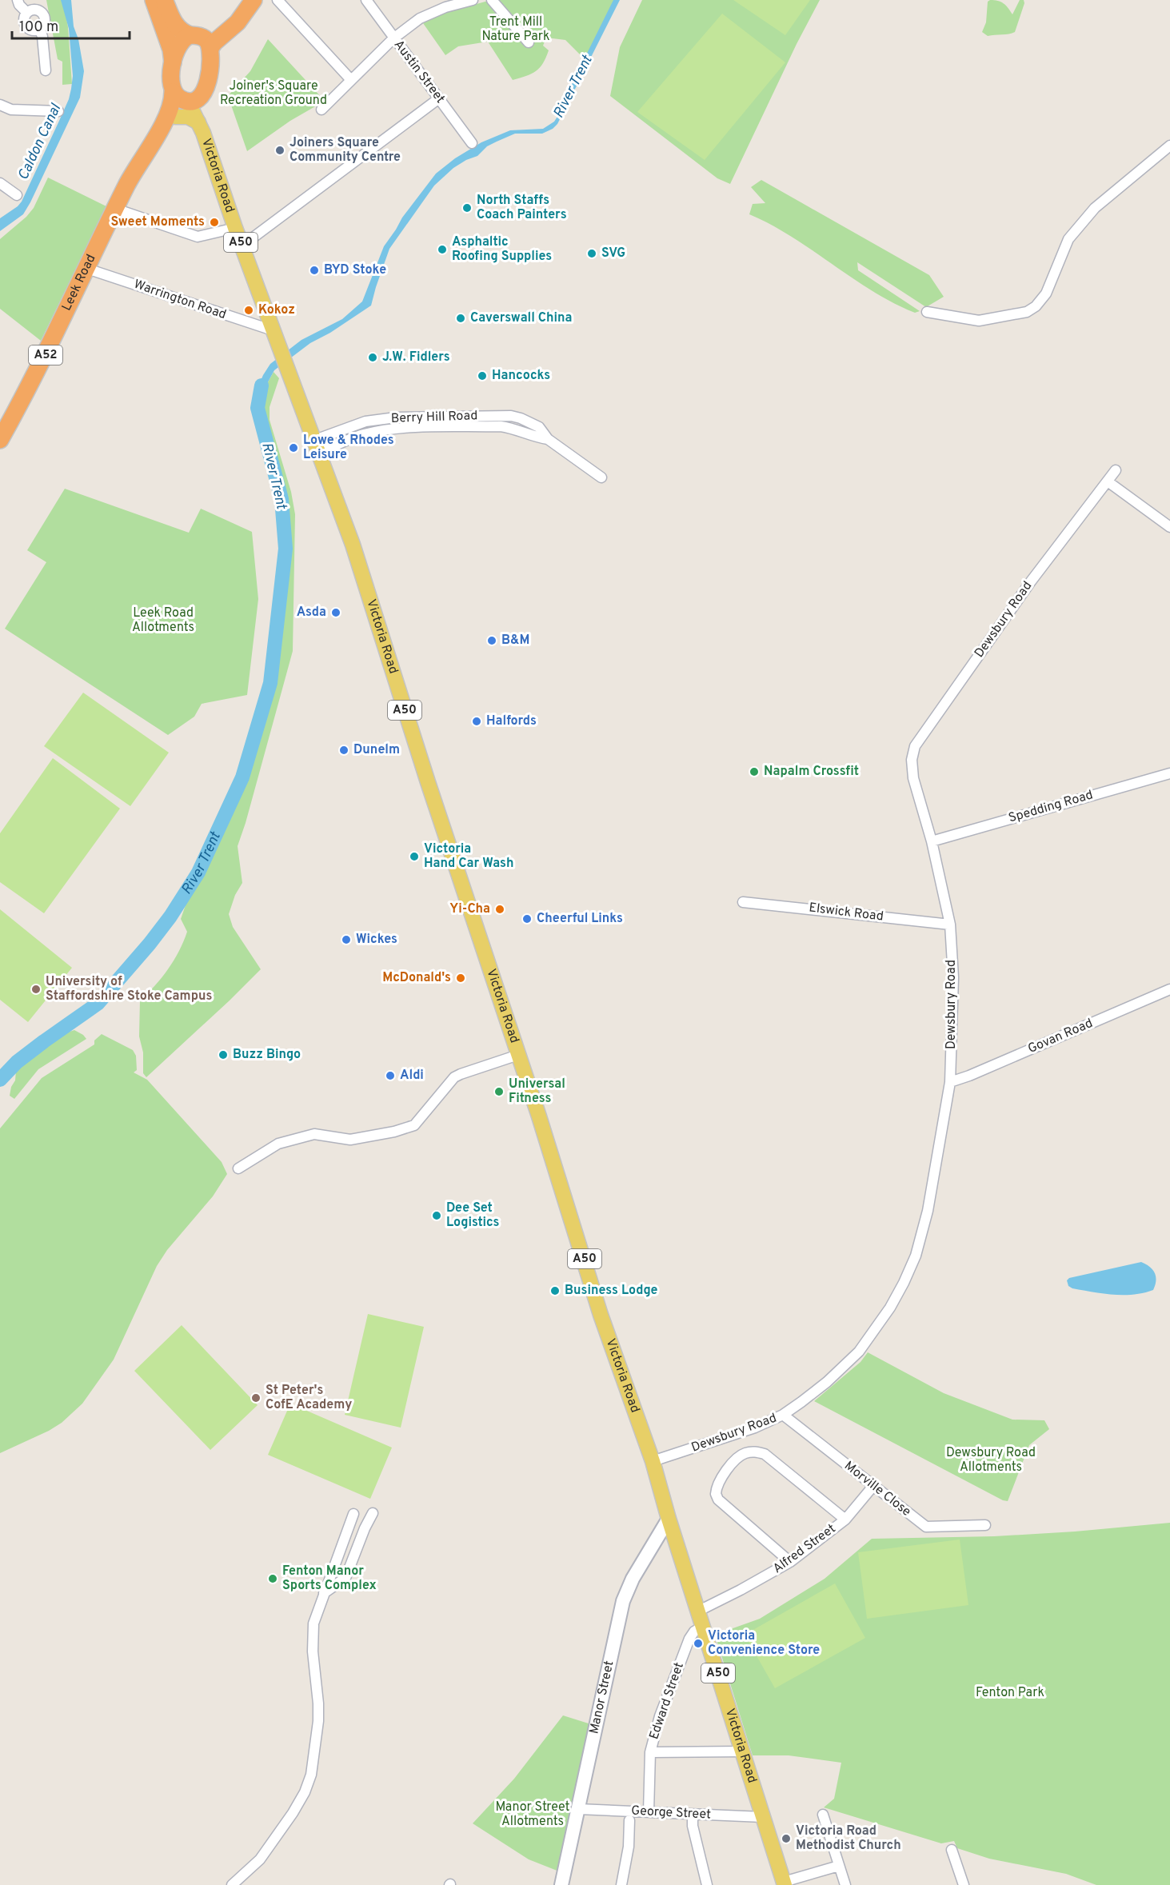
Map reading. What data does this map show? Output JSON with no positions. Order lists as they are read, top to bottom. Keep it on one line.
{"streets":{"highway":["Leek Road","A52"],"main road":["Victoria Road","A50"],"street":["Austin Street","Warrington Road","Berry Hill Road","Dewsbury Road","Spedding Road","Elswick Road","Govan Road","Morville Close","Alfred Street","Manor Street","Edward Street","George Street"]},"crossings":[["Victoria Road","Leek Road"],["Victoria Road","Warrington Road"],["Victoria Road","A52"],["Victoria Road","Berry Hill Road"],["Victoria Road","Dewsbury Road"],["Victoria Road","Alfred Street"],["Victoria Road","Manor Street"],["Victoria Road","Edward Street"],["Victoria Road","George Street"],["Leek Road","Warrington Road"],["Leek Road","A52"],["Dewsbury Road","Spedding Road"],["Dewsbury Road","Elswick Road"],["Dewsbury Road","Govan Road"],["Dewsbury Road","Morville Close"],["Morville Close","Alfred Street"],["Manor Street","George Street"],["Edward Street","George Street"]],"water":["River Trent","Caldon Canal"],"parks":["Trent Mill Nature Park","Joiner's Square Recreation Ground","Leek Road Allotments","Dewsbury Road Allotments","Fenton Park","Manor Street Allotments"],"places":["Joiners Square Community Centre","North Staffs Coach Painters","Sweet Moments","Asphaltic Roofing Supplies","SVG","BYD Stoke","Kokoz","Caverswall China","J.W. Fidlers","Hancocks","Lowe & Rhodes Leisure","Asda","B&M","Halfords","Dunelm","Napalm Crossfit","Victoria Hand Car Wash","Yi-Cha","Cheerful Links","Wickes","McDonald's","University of Staffordshire Stoke Campus","Buzz Bingo","Aldi","Universal Fitness","Dee Set Logistics","Business Lodge","St Peter's CofE Academy","Fenton Manor Sports Complex","Victoria Convenience Store","Victoria Road Methodist Church"],"scale_bar":"100 m"}
